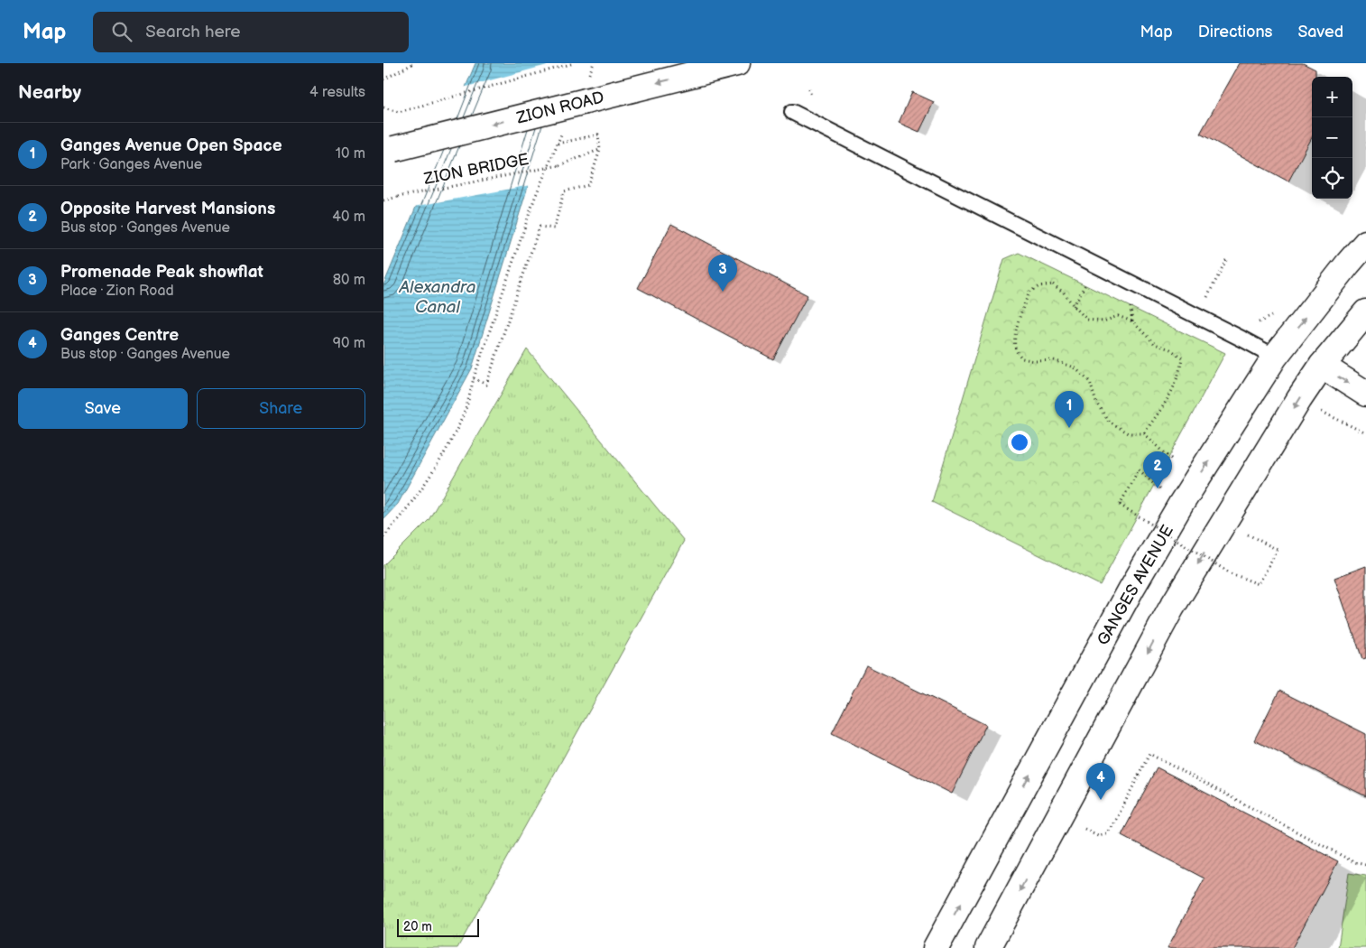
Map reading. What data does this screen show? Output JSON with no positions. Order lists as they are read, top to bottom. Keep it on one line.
{"streets":{"main road":["ZION ROAD","GANGES AVENUE"],"path":["ZION BRIDGE"]},"one_way":["ZION ROAD"],"water":["Alexandra Canal"],"scale_bar":"20 m","page":{"header":"Map","search":"Search here","nav":["Map","Directions","Saved"],"heading":["Nearby","4 results"],"map_buttons":["+","−"],"list":[{"mark":"1","name":"Ganges Avenue Open Space","note":"Park · Ganges Avenue","value":"10 m"},{"mark":"2","name":"Opposite Harvest Mansions","note":"Bus stop · Ganges Avenue","value":"40 m"},{"mark":"3","name":"Promenade Peak showflat","note":"Place · Zion Road","value":"80 m"},{"mark":"4","name":"Ganges Centre","note":"Bus stop · Ganges Avenue","value":"90 m"}],"pins":["3","1","2","4"],"buttons":["Save","Share"],"scale":"20 m"}}
